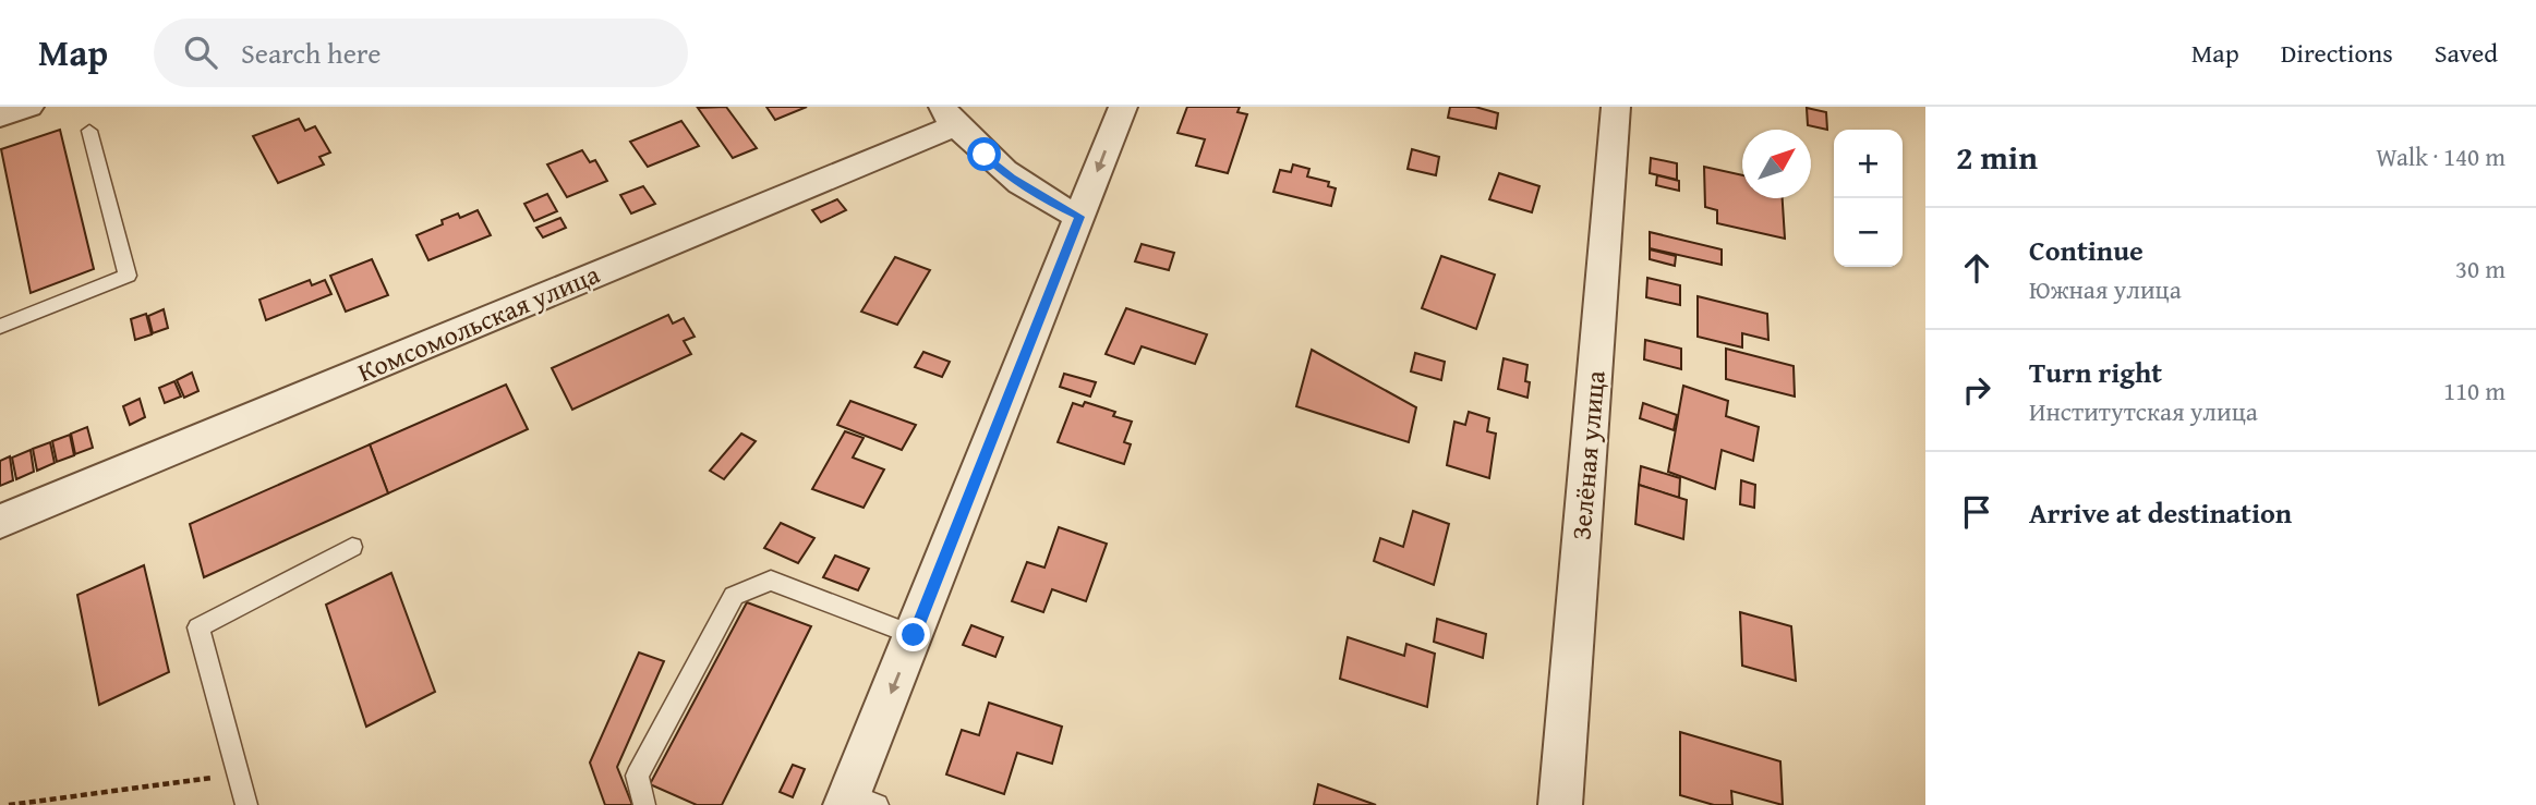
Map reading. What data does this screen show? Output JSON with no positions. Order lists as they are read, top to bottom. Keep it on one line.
{"streets":{"street":["Комсомольская улица","Зелёная улица"]},"north":"top right","page":{"header":"Map","search":"Search here","nav":["Map","Directions","Saved"],"heading":["2 min","Walk · 140 m"],"map_buttons":["+","−"],"list":[["Continue","Южная улица","30 m"],["Turn right","Институтская улица","110 m"],"Arrive at destination"]}}
